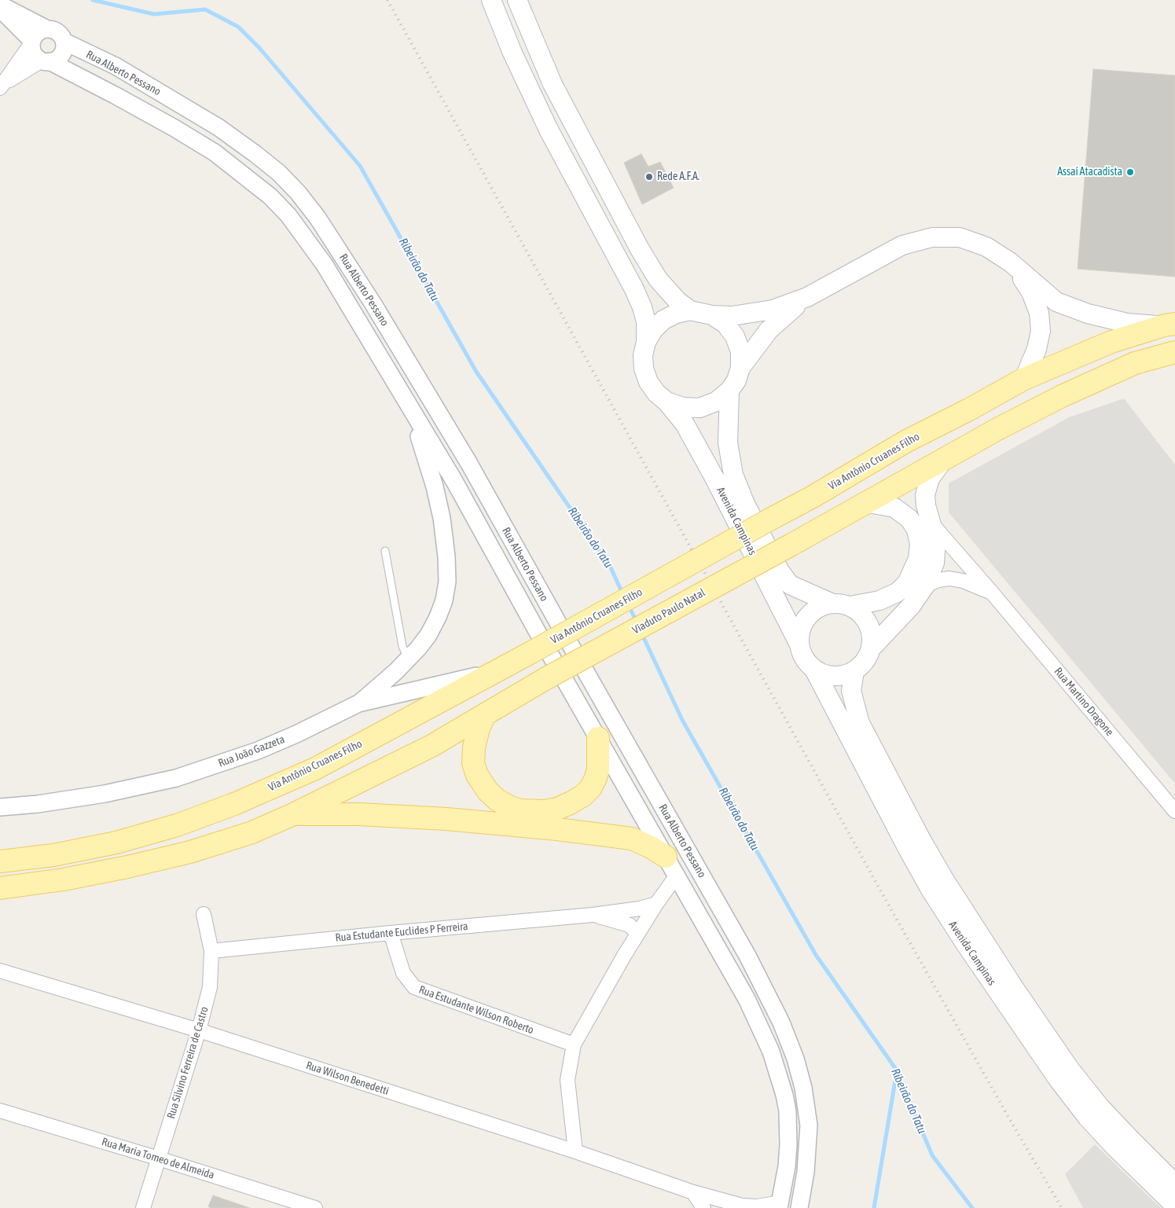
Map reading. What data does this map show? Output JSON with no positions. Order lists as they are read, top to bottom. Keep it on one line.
{"streets":{"main road":["Via Antônio Cruanes Filho","Avenida Campinas","Viaduto Paulo Natal","Rua Martino Dragone"],"street":["Rua Alberto Pessano","Rua João Gazzeta","Rua Estudante Euclides P Ferreira","Rua Estudante Wilson Roberto","Rua Silvino Ferreira de Castro","Rua Wilson Benedetti","Rua Maria Tomeo de Almeida"]},"crossings":[["Rua Alberto Pessano","Rua Wilson Benedetti"],["Via Antônio Cruanes Filho","Rua João Gazzeta"],["Avenida Campinas","Rua Martino Dragone"],["Rua Estudante Euclides P Ferreira","Rua Estudante Wilson Roberto"],["Rua Estudante Euclides P Ferreira","Rua Silvino Ferreira de Castro"],["Rua Silvino Ferreira de Castro","Rua Wilson Benedetti"],["Rua Silvino Ferreira de Castro","Rua Maria Tomeo de Almeida"]],"water":["Ribeirão do Tatu"],"places":["Assaí Atacadista","Rede A.F.A."]}
